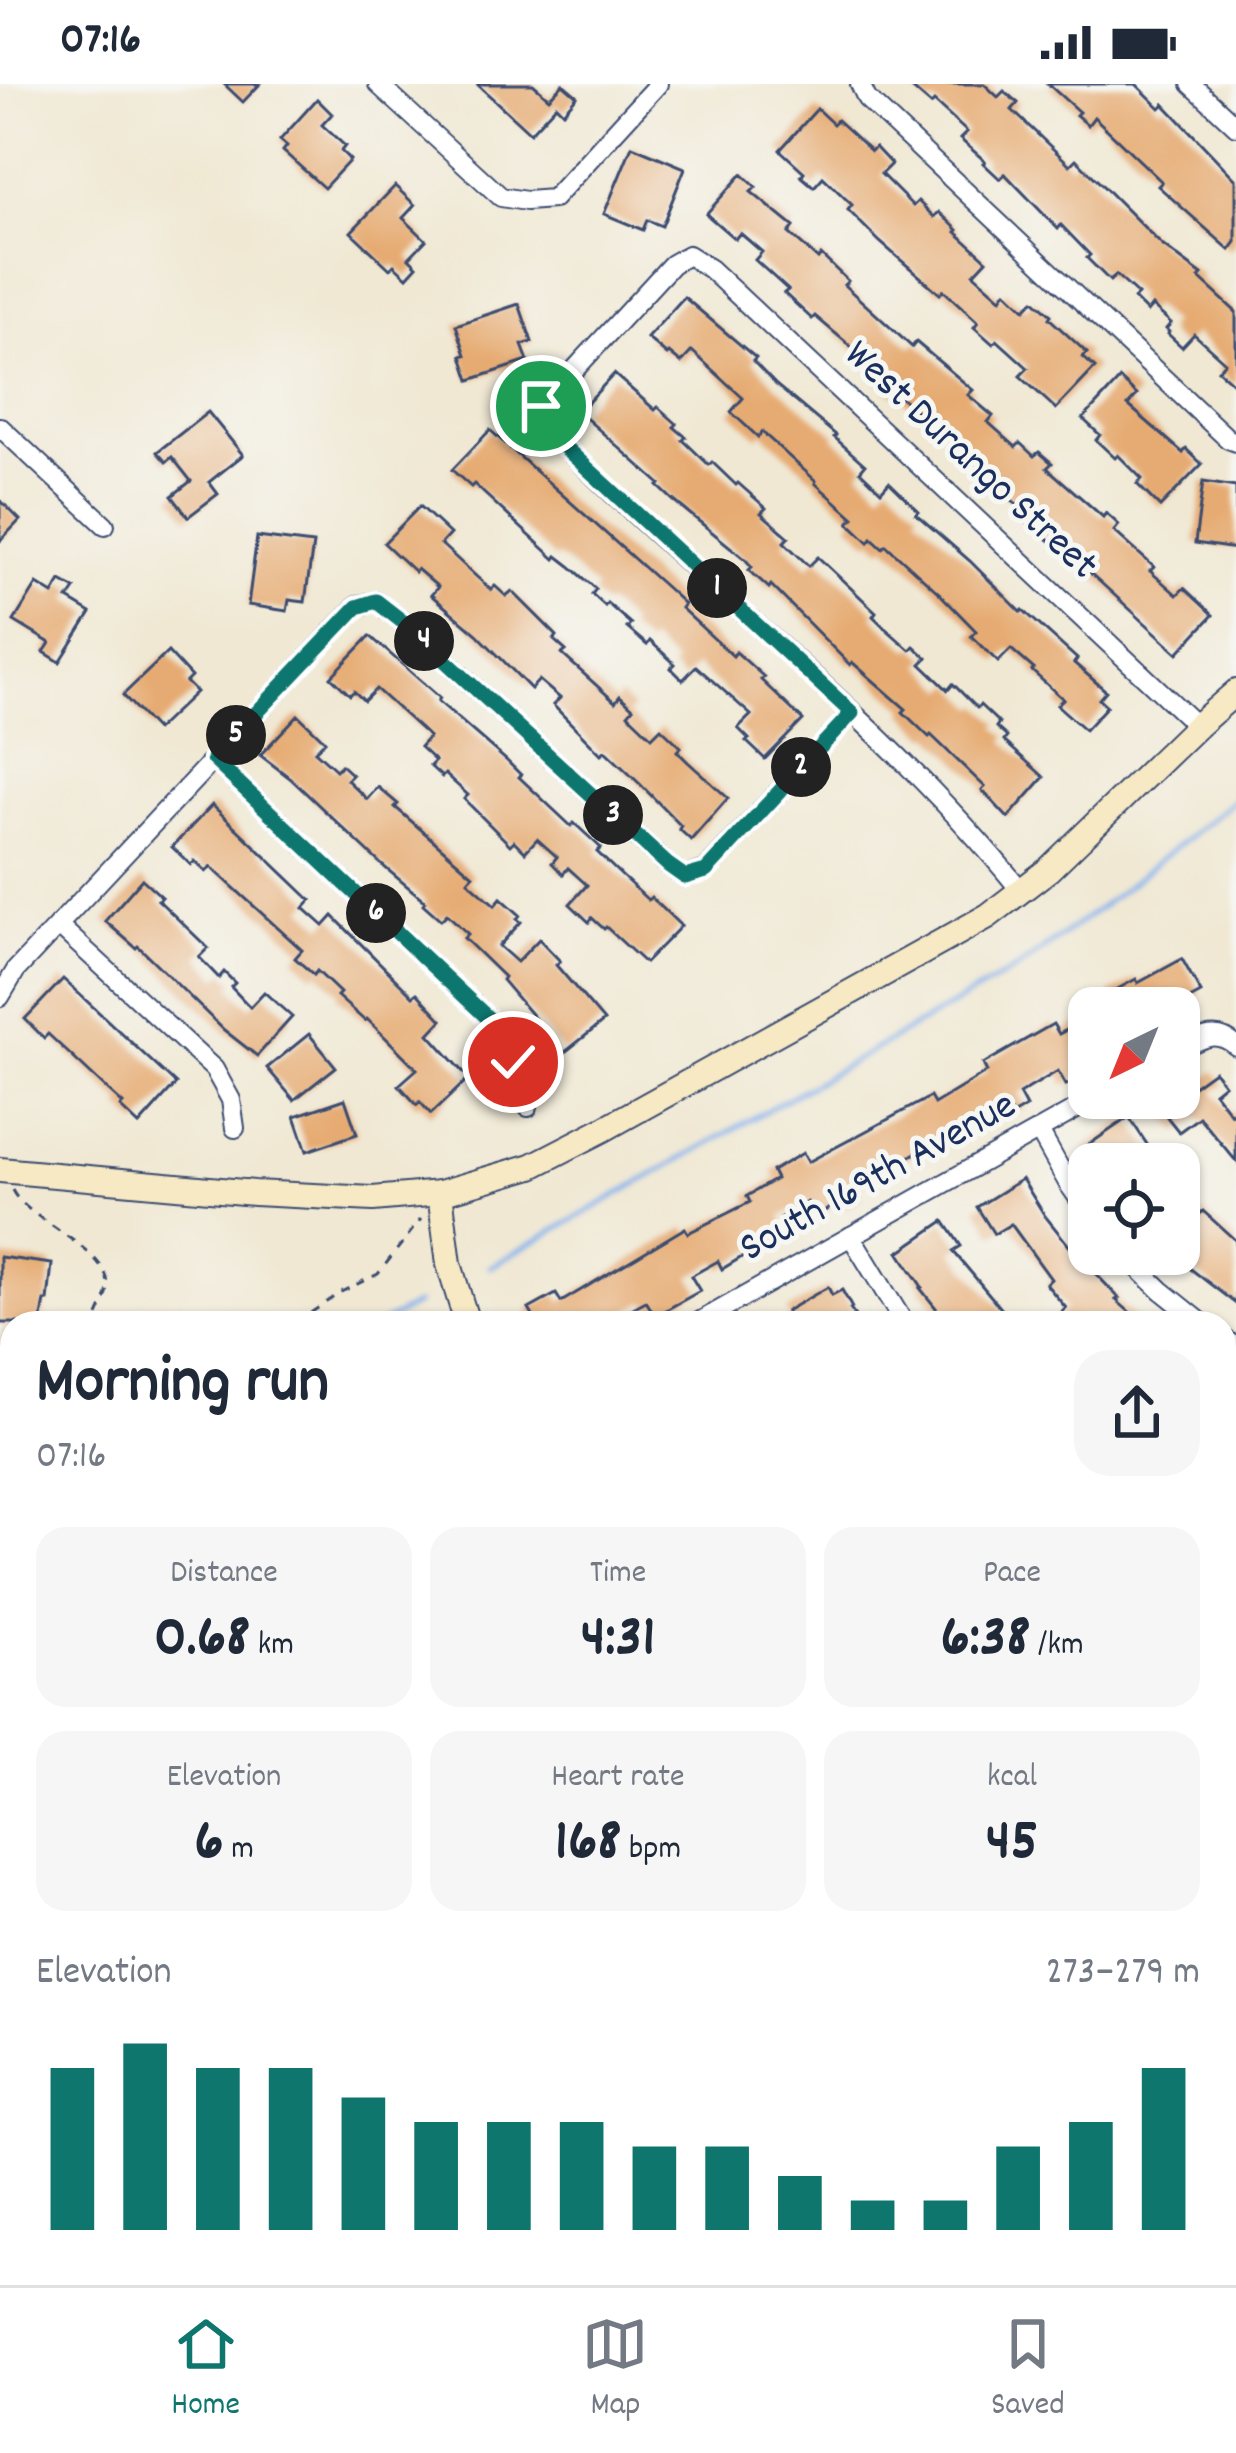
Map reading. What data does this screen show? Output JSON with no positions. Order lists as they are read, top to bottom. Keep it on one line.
{"streets":{"street":["West Durango Street","South 169th Avenue"]},"north":"bottom left","page":{"status":"07:16","pins":["1","4","5","2","3","6"],"heading":["Morning run","07:16"],"stats":[["Distance","0.68 km"],["Time","4:31"],["Pace","6:38 /km"],["Elevation","6 m"],["Heart rate","168 bpm"],["kcal","45"]],"chart":["Elevation","273–279 m"],"tabs":["Home","Map","Saved"]}}
